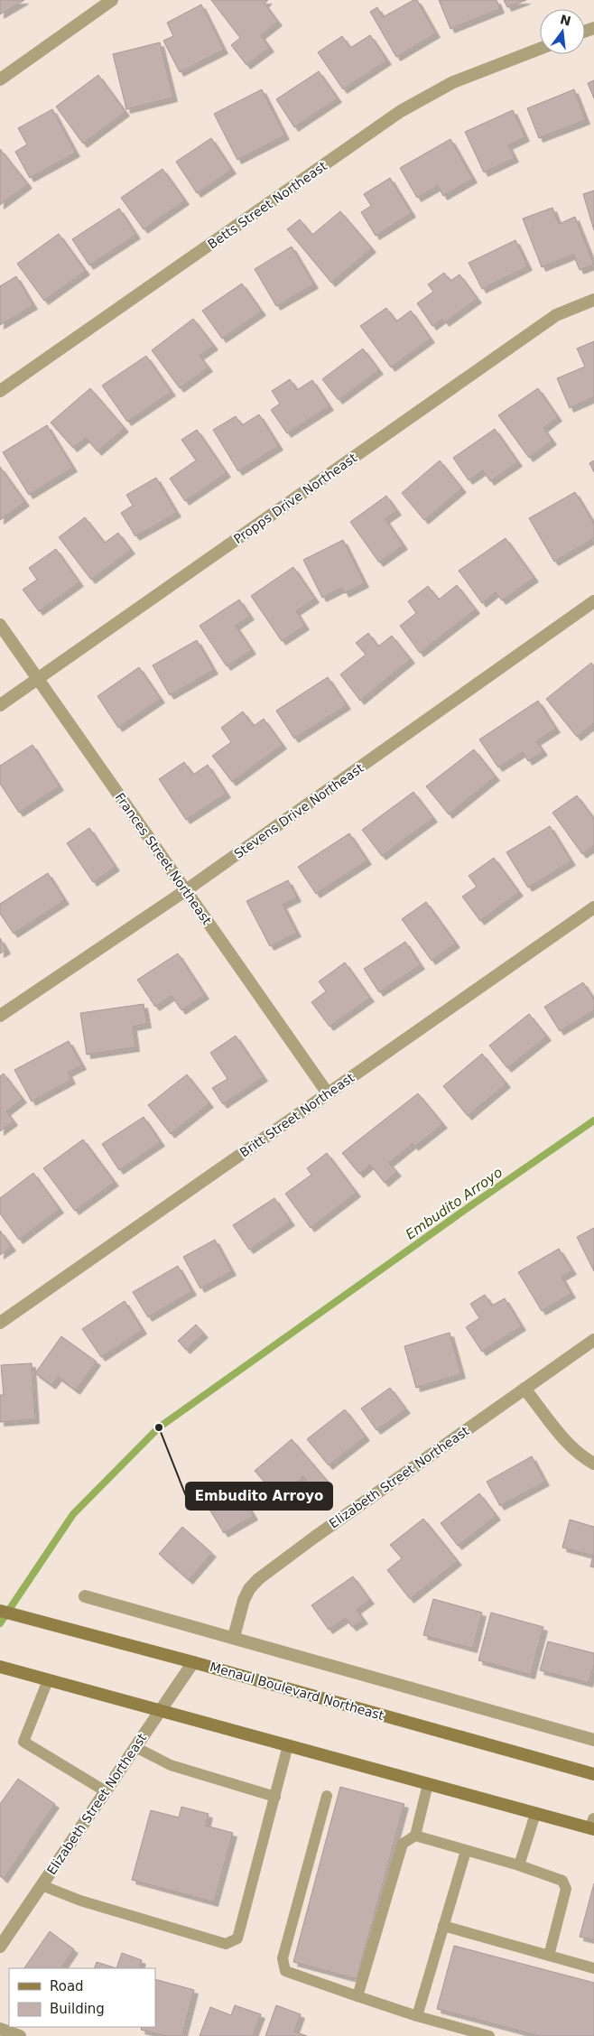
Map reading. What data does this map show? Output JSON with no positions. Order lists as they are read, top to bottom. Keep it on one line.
{"streets":{"main road":["Menaul Boulevard Northeast"],"street":["Betts Street Northeast","Propps Drive Northeast","Stevens Drive Northeast","Frances Street Northeast","Britt Street Northeast","Elizabeth Street Northeast"]},"crossings":[["Propps Drive Northeast","Frances Street Northeast"],["Stevens Drive Northeast","Frances Street Northeast"],["Frances Street Northeast","Britt Street Northeast"],["Elizabeth Street Northeast","Menaul Boulevard Northeast"]],"water":["Embudito Arroyo"],"places":["Embudito Arroyo"],"legend":["Road","Building"],"north":"top"}
